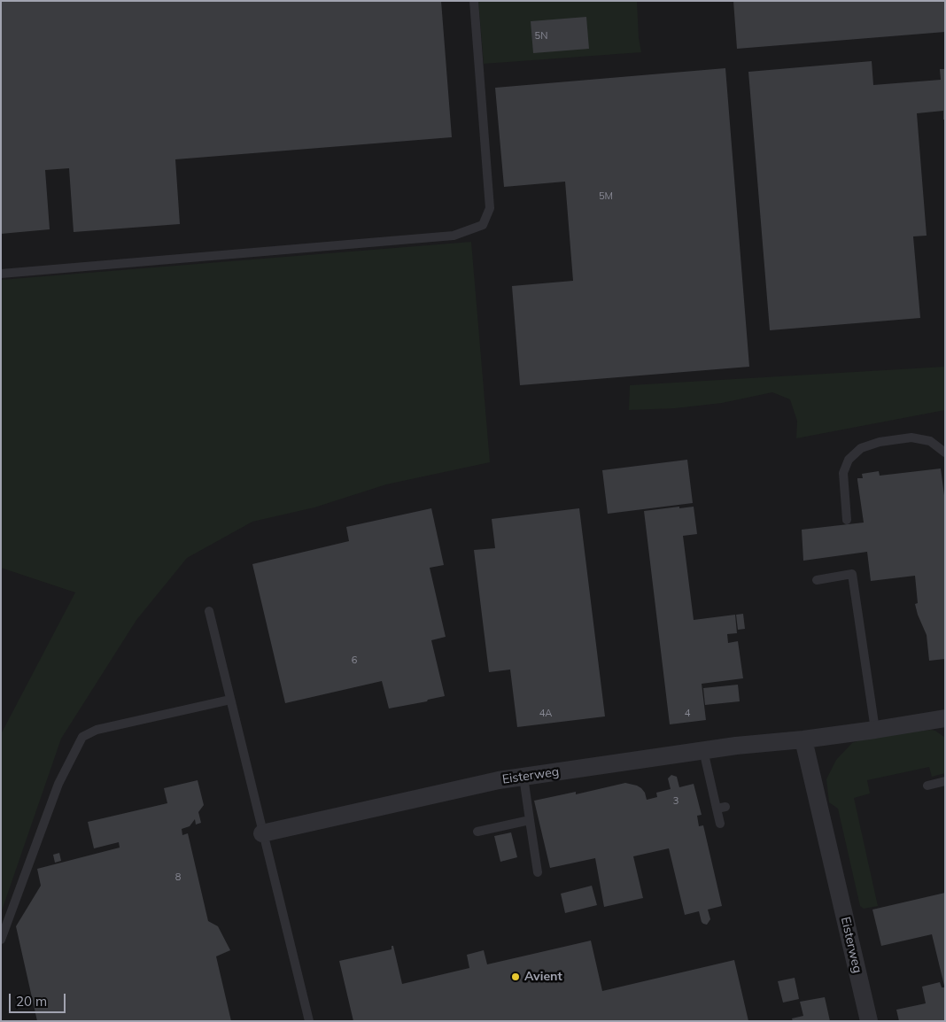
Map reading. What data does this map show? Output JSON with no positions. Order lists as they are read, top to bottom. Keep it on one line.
{"streets":{"street":["Eisterweg"]},"places":["Avient"],"house_numbers":["5N","5M","6","4A","4","3","8"],"scale_bar":"20 m"}
